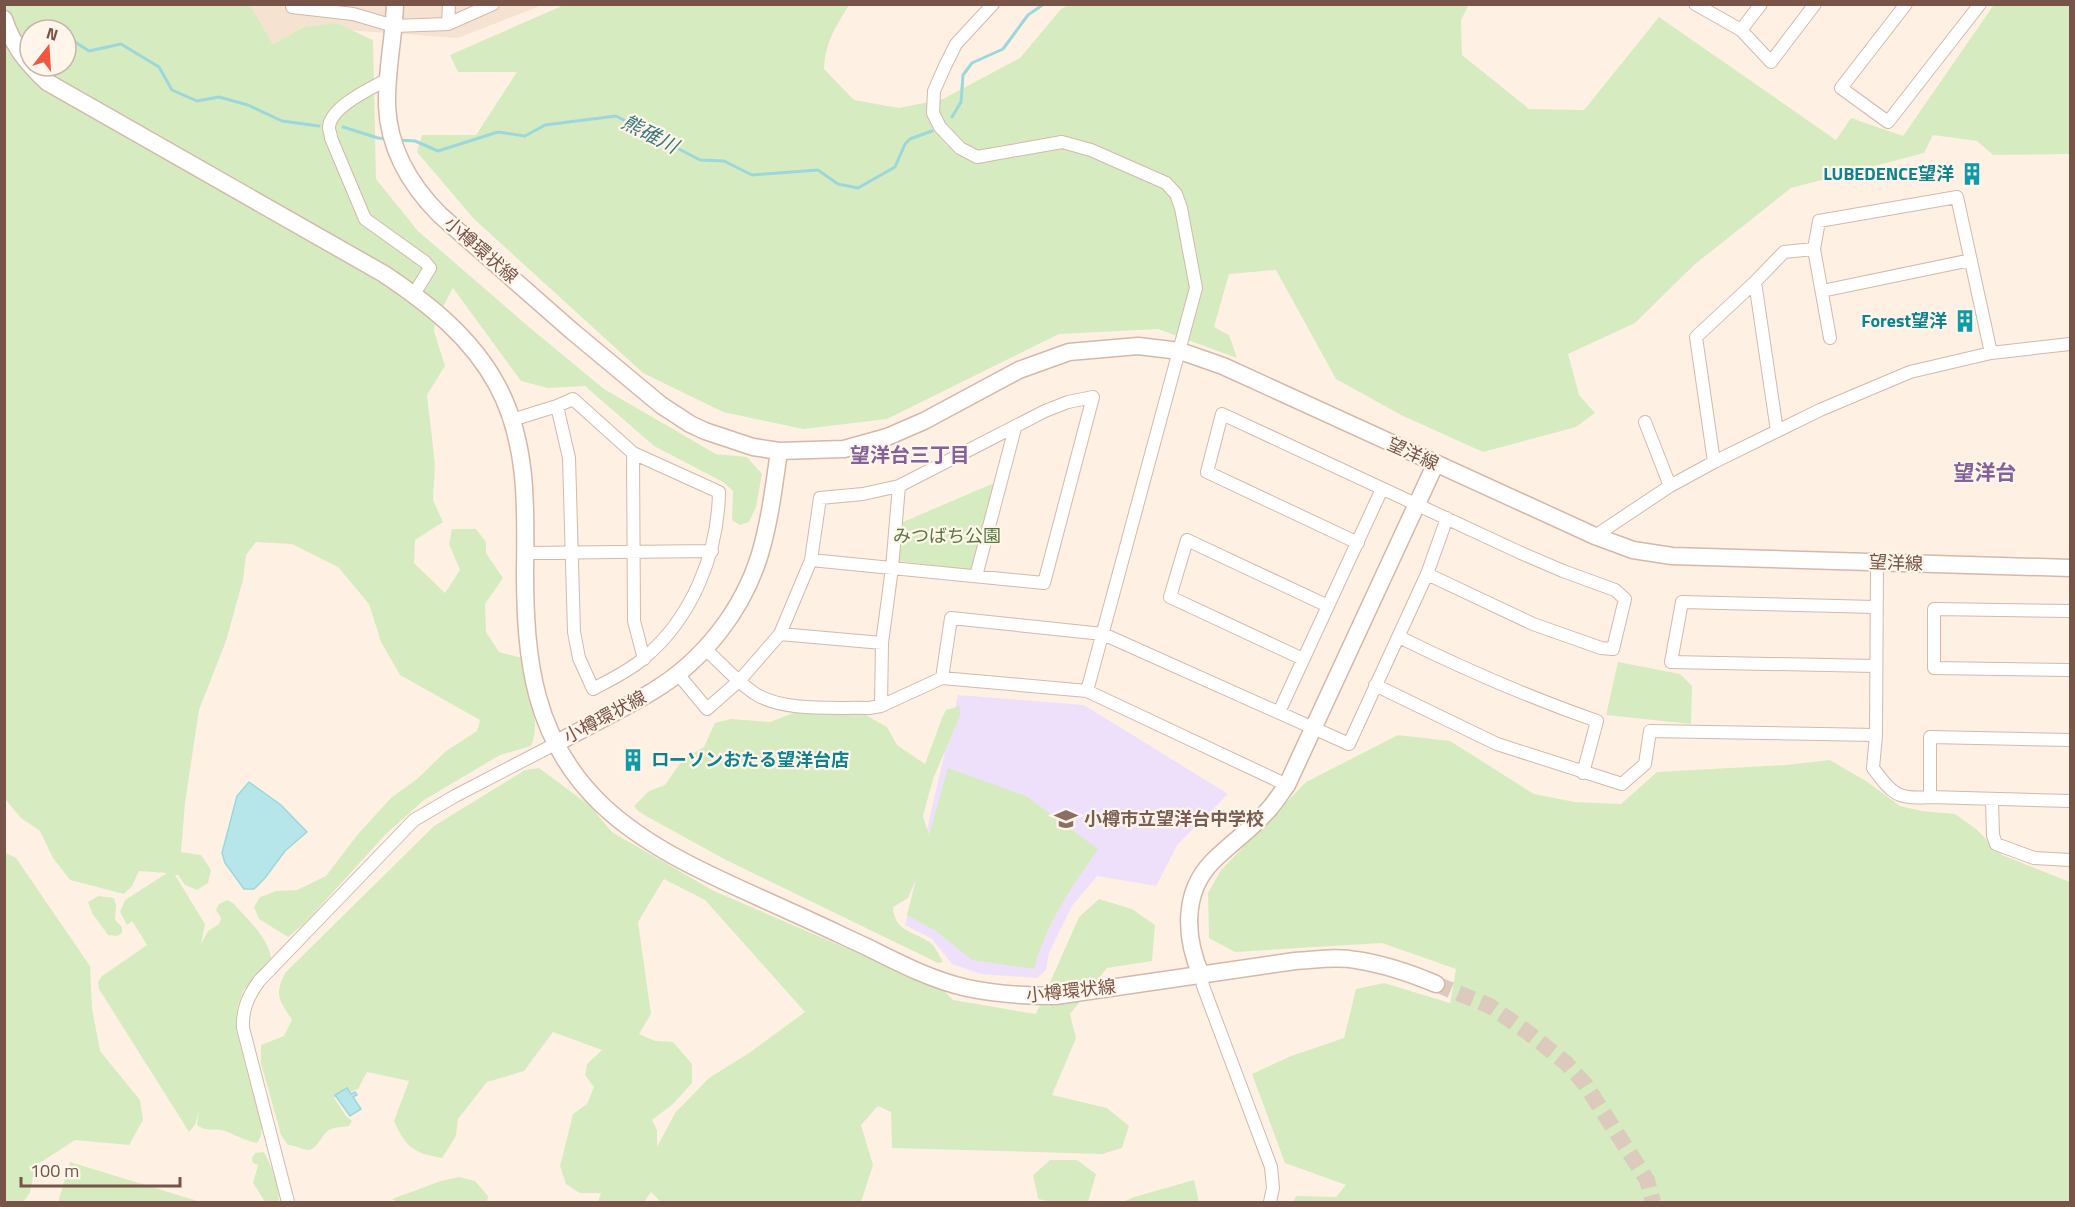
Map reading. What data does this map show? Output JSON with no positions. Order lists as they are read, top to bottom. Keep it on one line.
{"streets":{"street":["小樽環状線","望洋線"]},"crossings":[["小樽環状線","望洋線"]],"districts":["望洋台三丁目","望洋台"],"water":["熊碓川"],"parks":["みつばち公園"],"places":{"building":["LUBEDENCE望洋","Forest望洋","ローソンおたる望洋台店"],"school or university":["小樽市立望洋台中学校"]},"scale_bar":"100 m","north":"top"}
